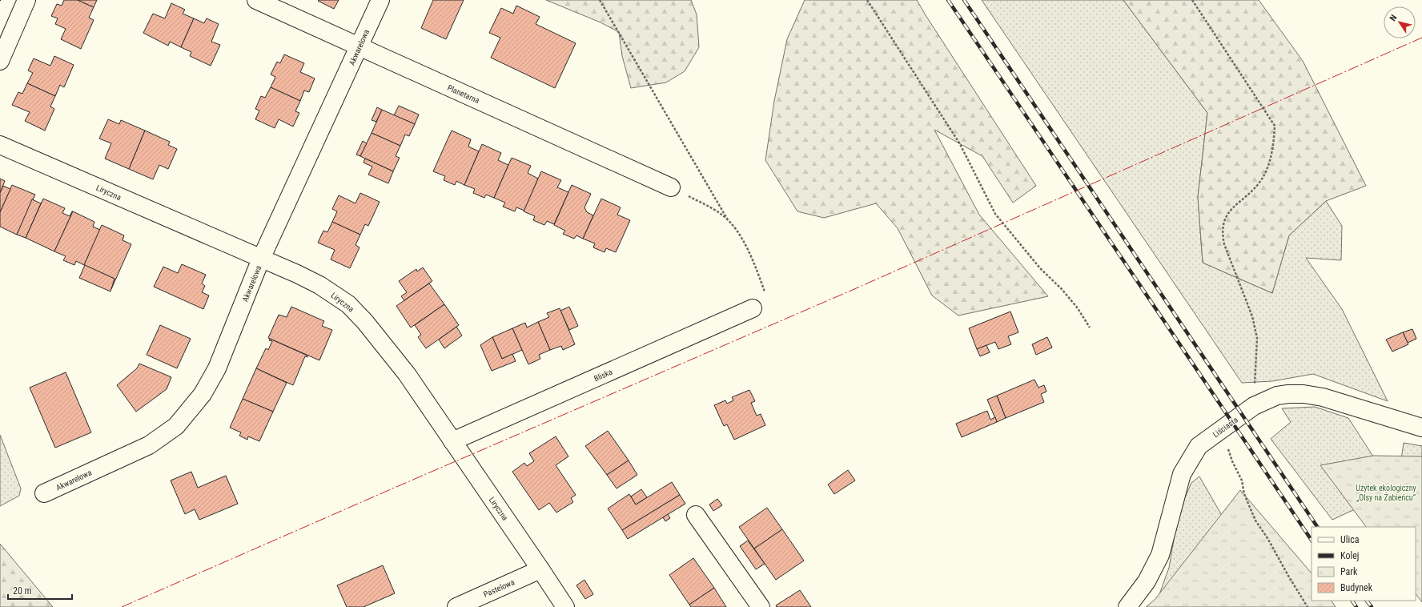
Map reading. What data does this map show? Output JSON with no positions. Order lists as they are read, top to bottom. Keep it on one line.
{"streets":{"street":["Akwarelowa","Planetarna","Liryczna","Bliska","Liściasta","Pastelowa"]},"crossings":[["Akwarelowa","Planetarna"],["Akwarelowa","Liryczna"],["Liryczna","Bliska"],["Liryczna","Pastelowa"]],"parks":["Użytek ekologiczny „Olsy na Żabieńcu”"],"legend":["Ulica","Kolej","Park","Budynek"],"scale_bar":"20 m","north":"top left"}
